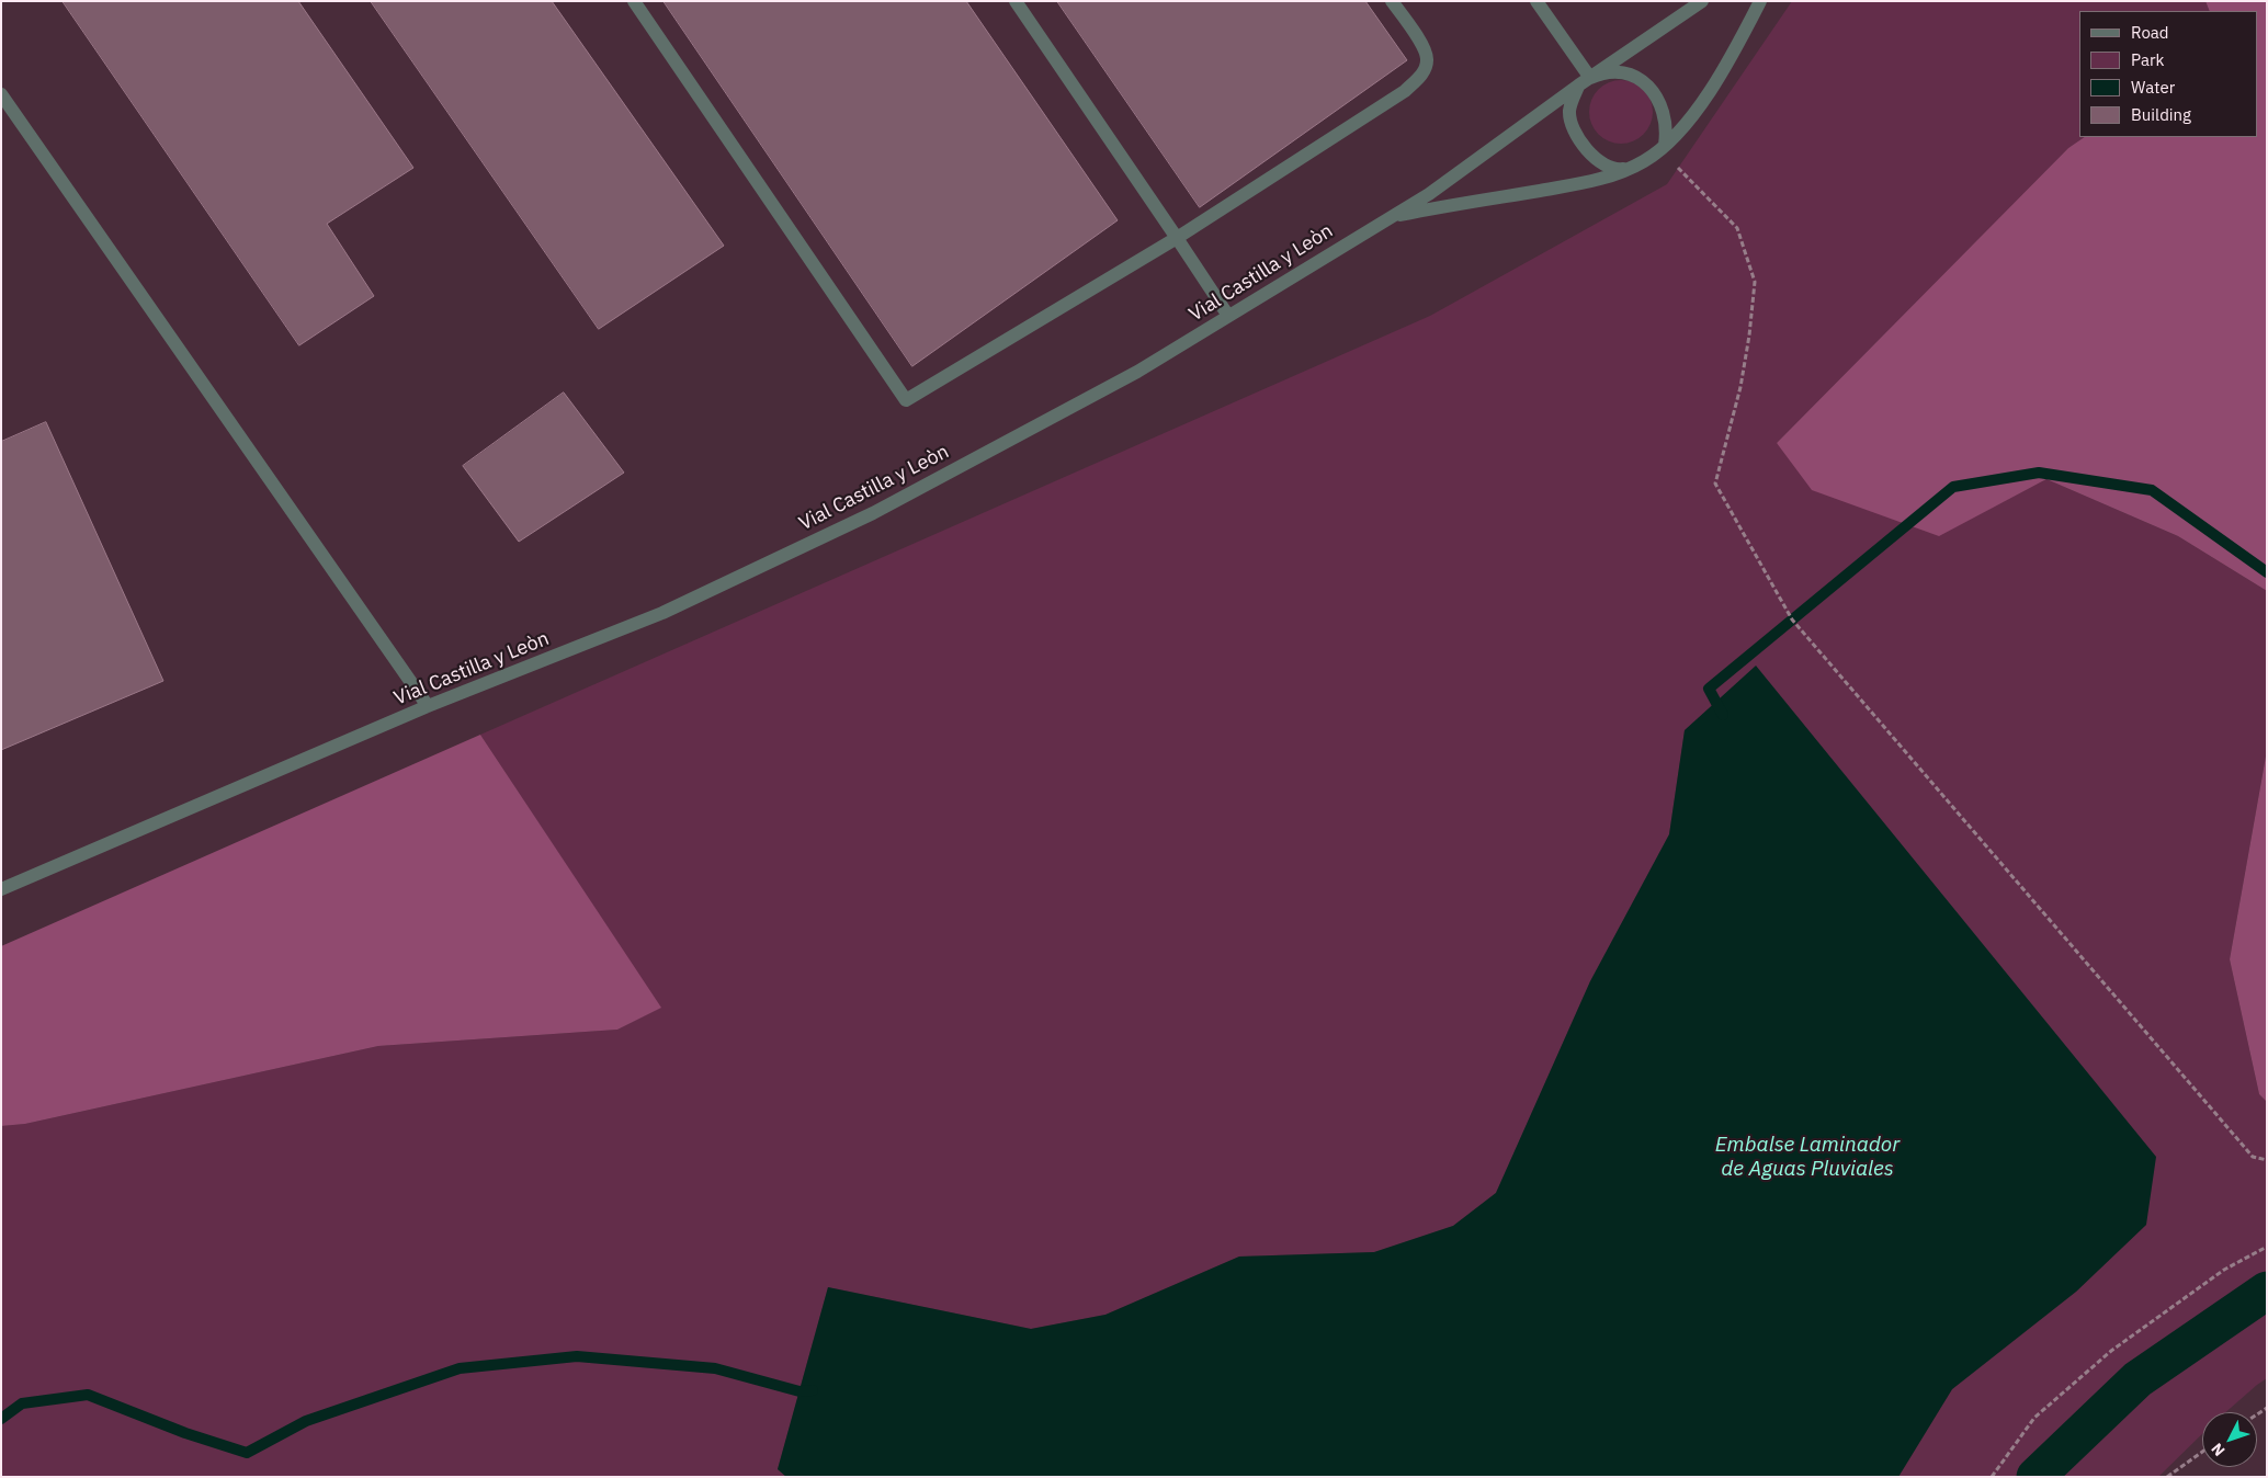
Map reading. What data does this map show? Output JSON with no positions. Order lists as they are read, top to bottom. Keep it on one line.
{"streets":{"lane":["Vial Castilla y Leòn"]},"water":["Embalse Laminador de Aguas Pluviales"],"legend":["Road","Park","Water","Building"],"north":"bottom left"}
